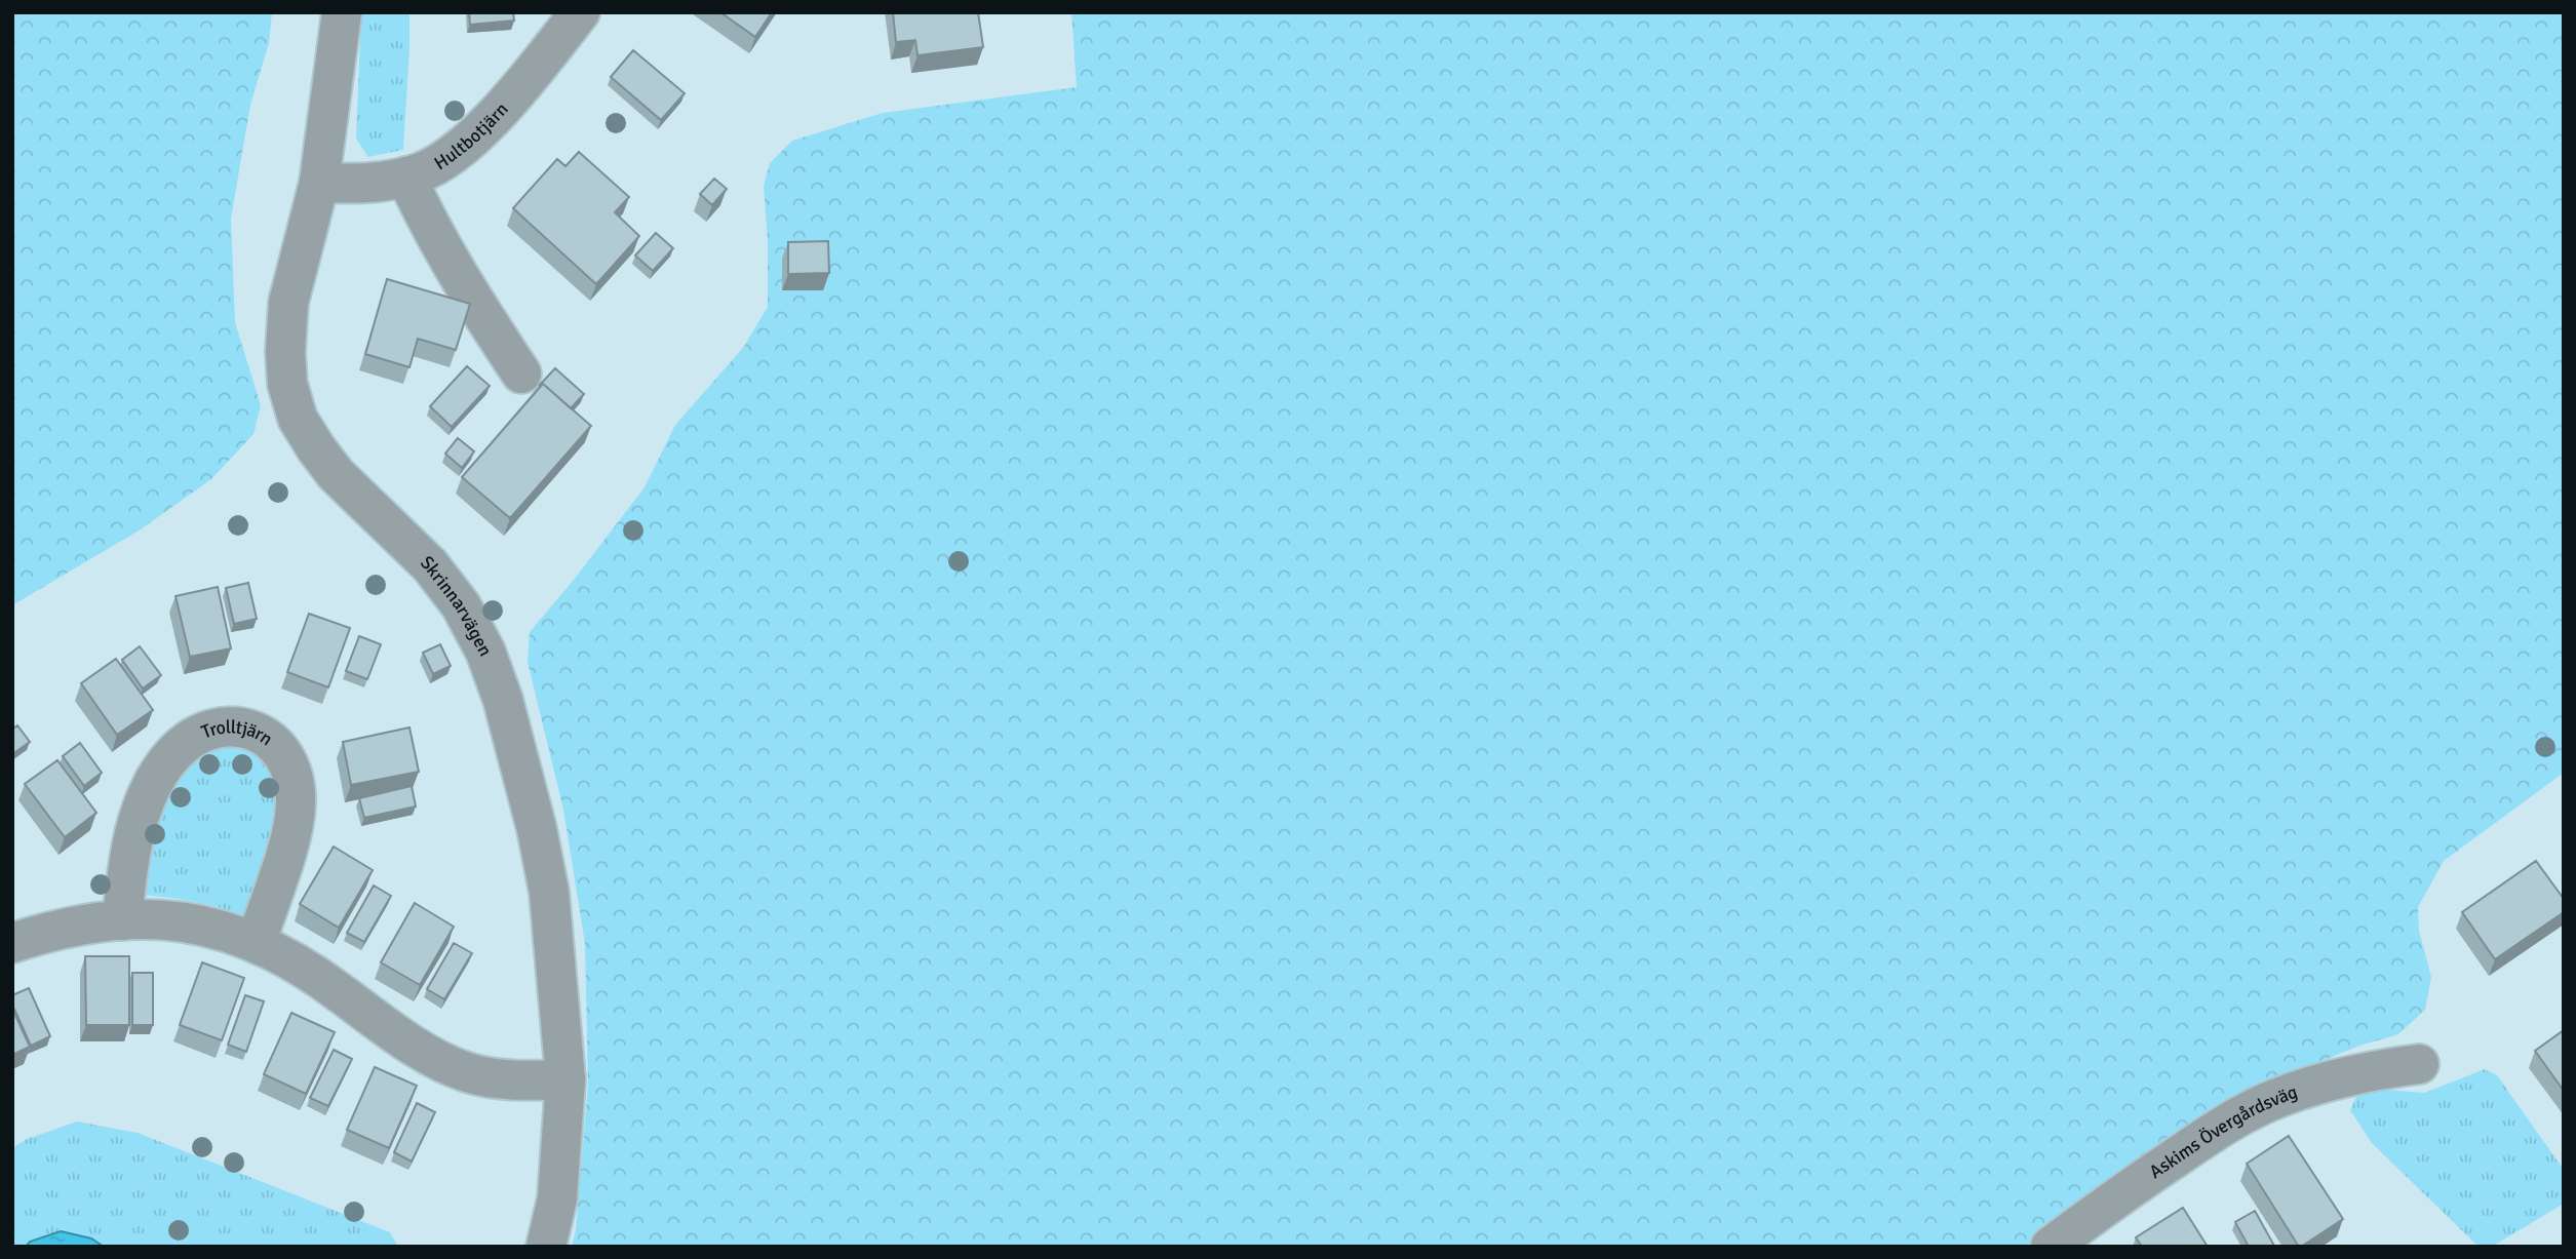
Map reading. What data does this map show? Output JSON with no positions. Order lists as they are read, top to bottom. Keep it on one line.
{"streets":{"street":["Hultbotjärn","Skrinnarvägen","Trolltjärn","Askims Övergårdsväg"]},"crossings":[["Hultbotjärn","Skrinnarvägen"]]}
